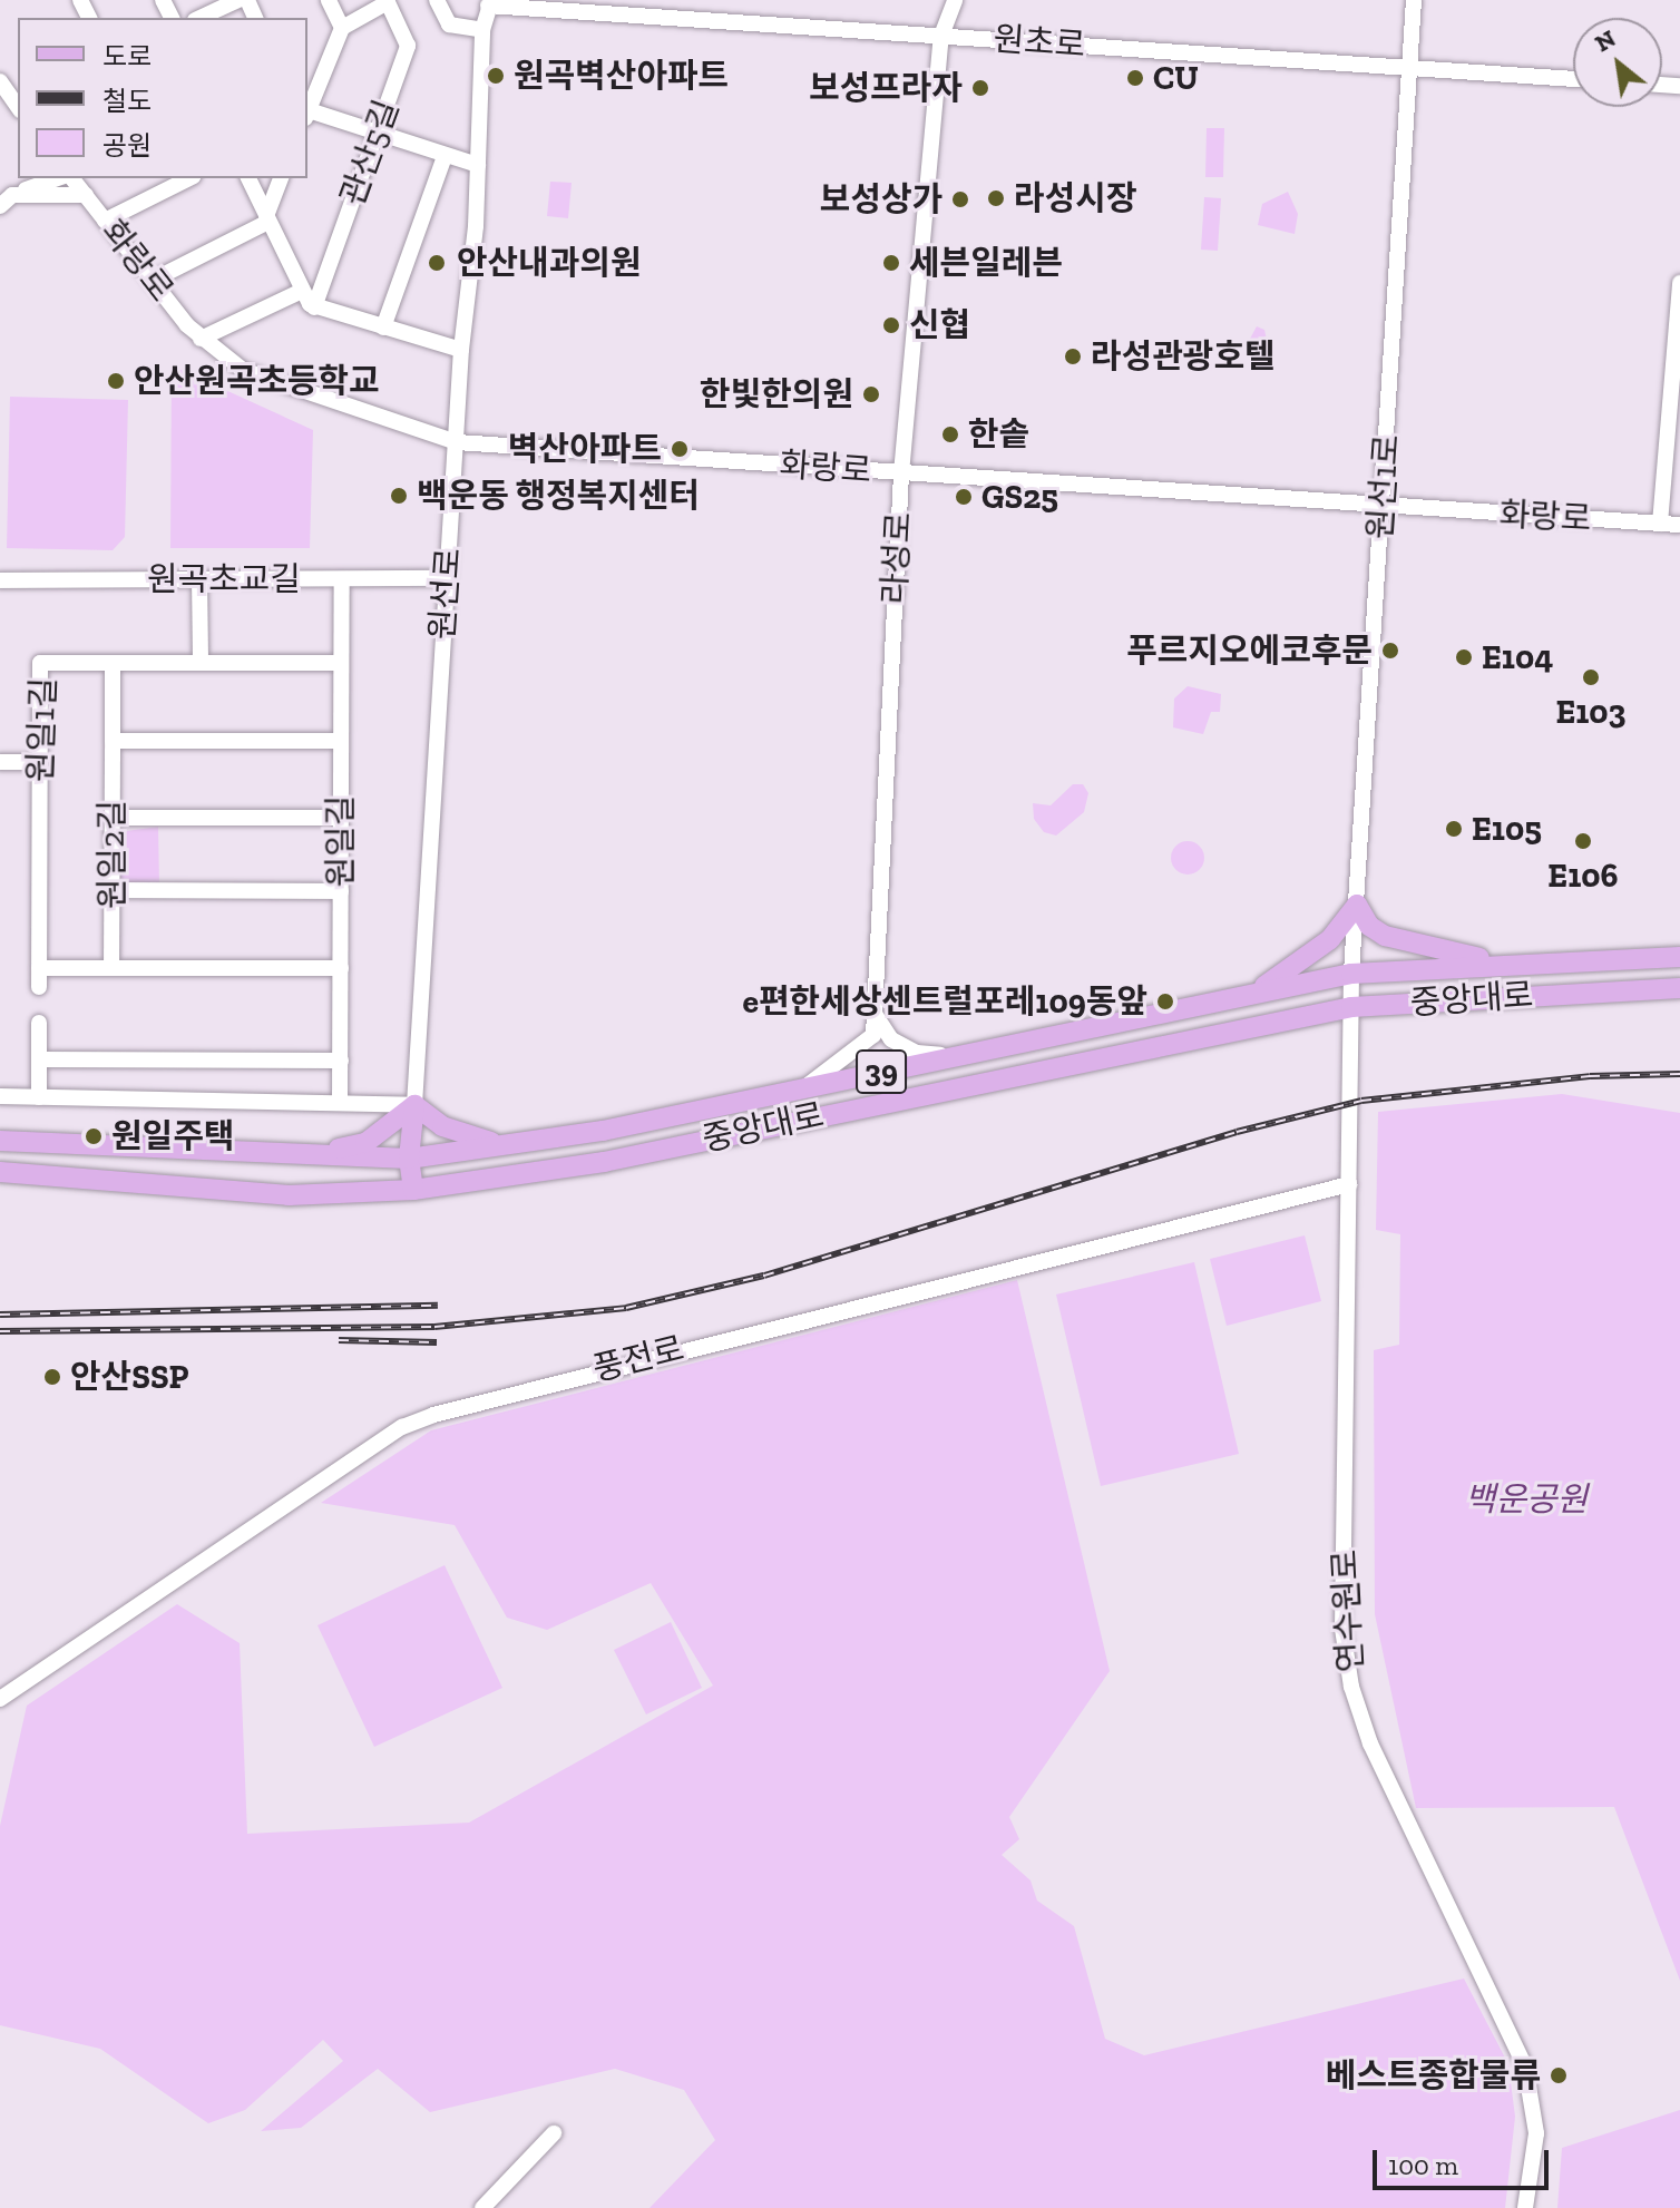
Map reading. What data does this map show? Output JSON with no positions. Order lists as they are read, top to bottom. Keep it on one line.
{"streets":{"main road":["중앙대로","39"],"street":["원초로","관산5길","화랑로","원선1로","라성로","원곡초교길","원선로","원일1길","원일길","원일2길","풍전로","연수원로"]},"crossings":[["원초로","원선1로"],["원초로","라성로"],["원초로","원선로"],["화랑로","원선1로"],["화랑로","라성로"],["화랑로","원선로"],["원선1로","중앙대로"],["원선1로","39"],["원선1로","연수원로"],["원곡초교길","원선로"],["원곡초교길","원일길"],["원일1길","원일길"],["원일1길","원일2길"],["중앙대로","39"],["중앙대로","연수원로"],["39","연수원로"],["풍전로","연수원로"]],"parks":["백운공원"],"places":["원곡벽산아파트","CU","보성프라자","라성시장","보성상가","안산내과의원","세븐일레븐","신협","라성관광호텔","안산원곡초등학교","한빛한의원","한솥","벽산아파트","백운동 행정복지센터","GS25","푸르지오에코후문","E104","E103","E105","E106","e편한세상센트럴포레109동앞","원일주택","안산SSP","베스트종합물류"],"legend":["도로","철도","공원"],"scale_bar":"100 m","north":"top left"}
